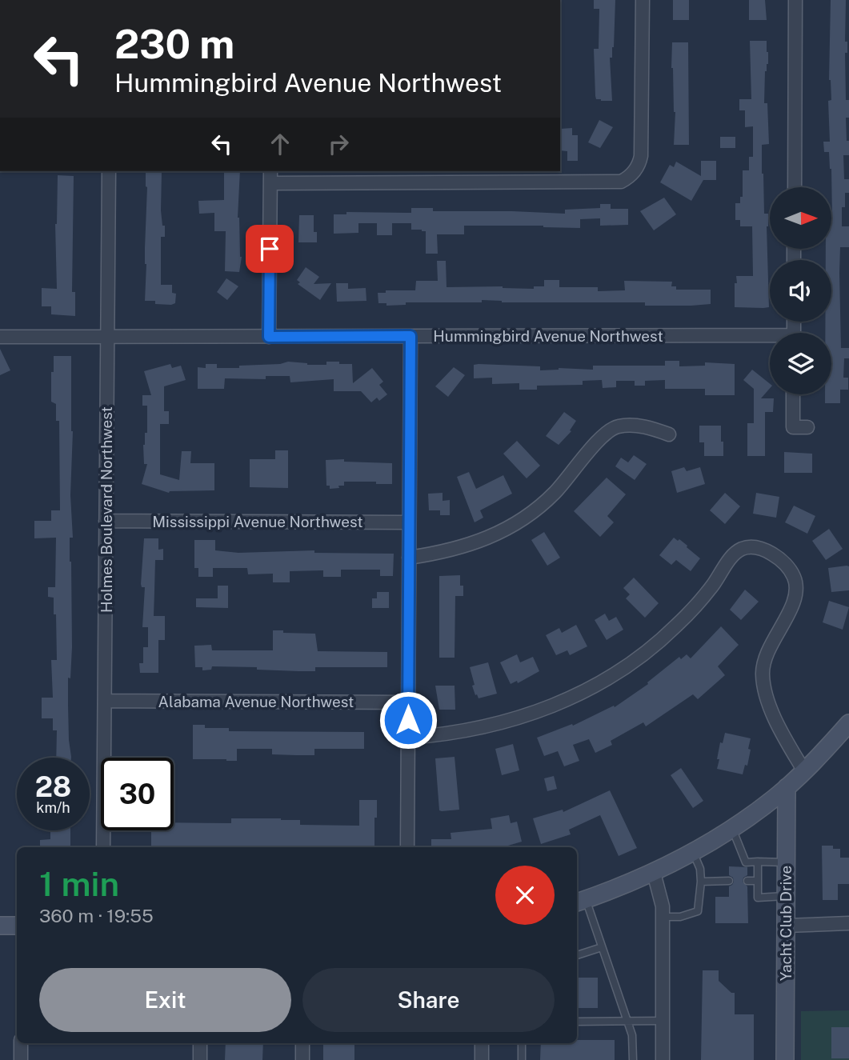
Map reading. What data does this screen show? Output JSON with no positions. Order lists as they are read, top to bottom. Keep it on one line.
{"streets":{"main road":["Yacht Club Drive"],"street":["Hummingbird Avenue Northwest","Holmes Boulevard Northwest","Mississippi Avenue Northwest","Alabama Avenue Northwest"]},"crossings":[["Hummingbird Avenue Northwest","Holmes Boulevard Northwest"],["Holmes Boulevard Northwest","Mississippi Avenue Northwest"],["Holmes Boulevard Northwest","Alabama Avenue Northwest"]],"north":"right","page":{"turn":["230 m","Hummingbird Avenue Northwest"],"speed":"28 km/h","limit":"30","heading":["1 min","360 m · 19:55"],"buttons":["Exit","Share"]}}
